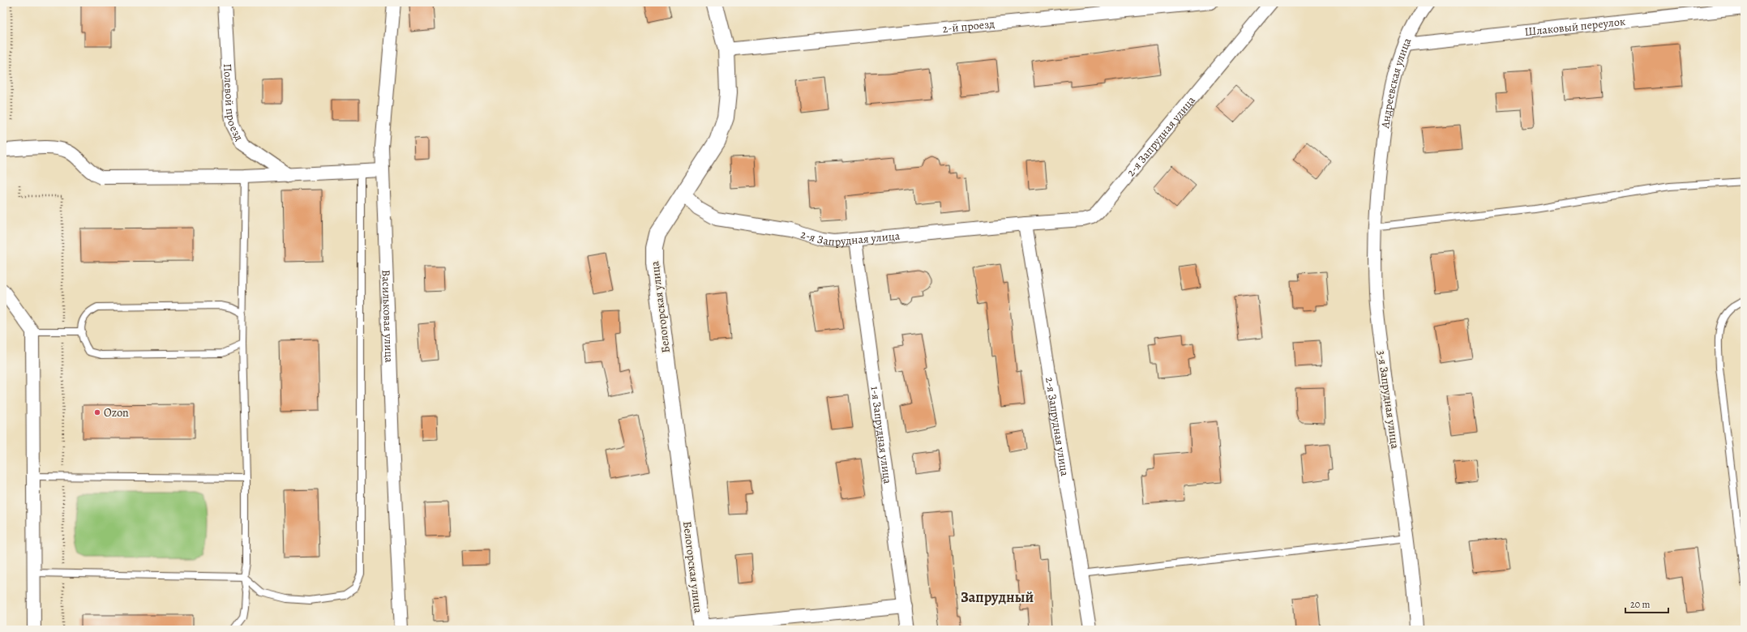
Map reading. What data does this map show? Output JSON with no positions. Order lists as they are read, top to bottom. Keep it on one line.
{"streets":{"street":["2-й проезд","Шлаковый переулок","Андреевская улица","Полевой проезд","2-я Запрудная улица","Белогорская улица","Васильковая улица","3-я Запрудная улица","1-я Запрудная улица"]},"crossings":[["2-й проезд","Белогорская улица"],["Шлаковый переулок","Андреевская улица"],["Андреевская улица","3-я Запрудная улица"],["2-я Запрудная улица","Белогорская улица"],["2-я Запрудная улица","1-я Запрудная улица"]],"districts":["Запрудный"],"places":["Ozon"],"scale_bar":"20 m"}
